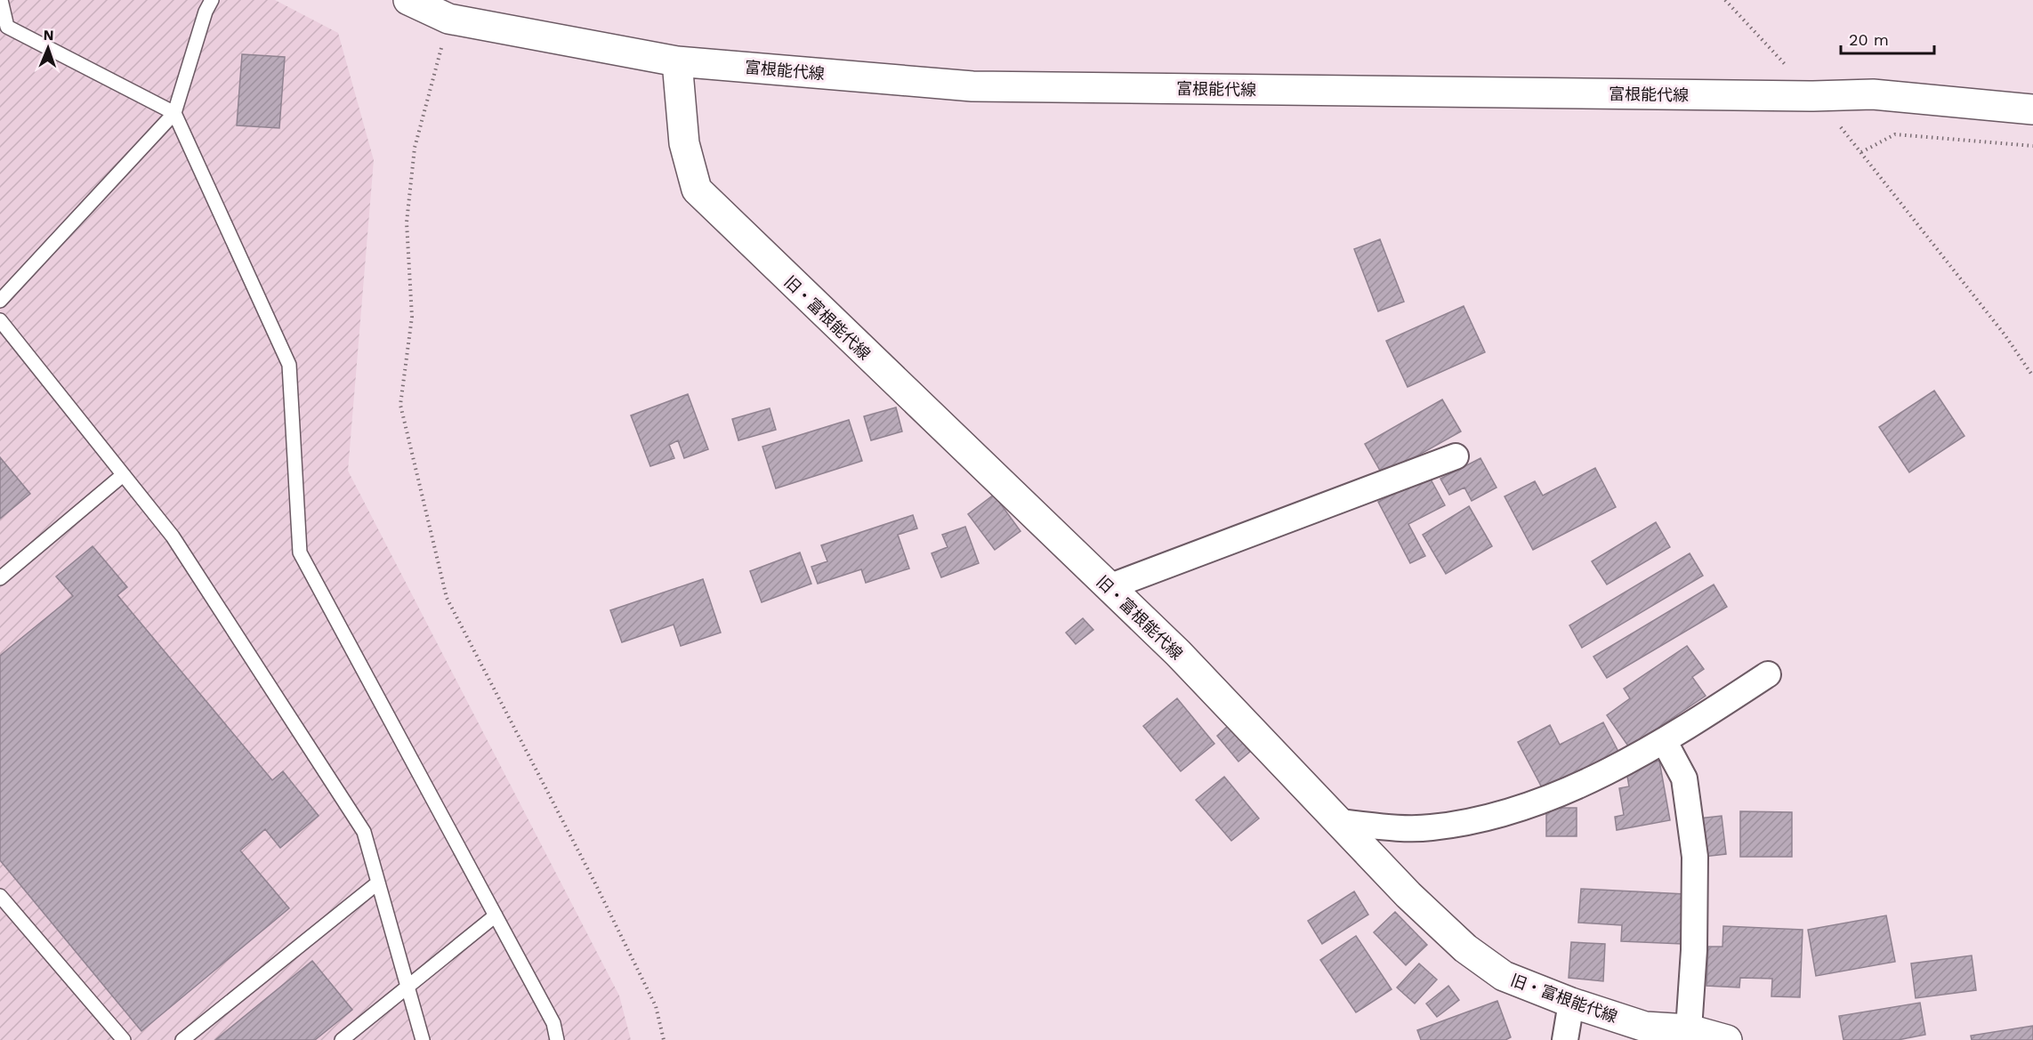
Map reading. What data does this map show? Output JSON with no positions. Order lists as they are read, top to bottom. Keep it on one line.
{"streets":{"main road":["富根能代線","旧・富根能代線"]},"crossings":[["富根能代線","旧・富根能代線"]],"scale_bar":"20 m","north":"top"}
